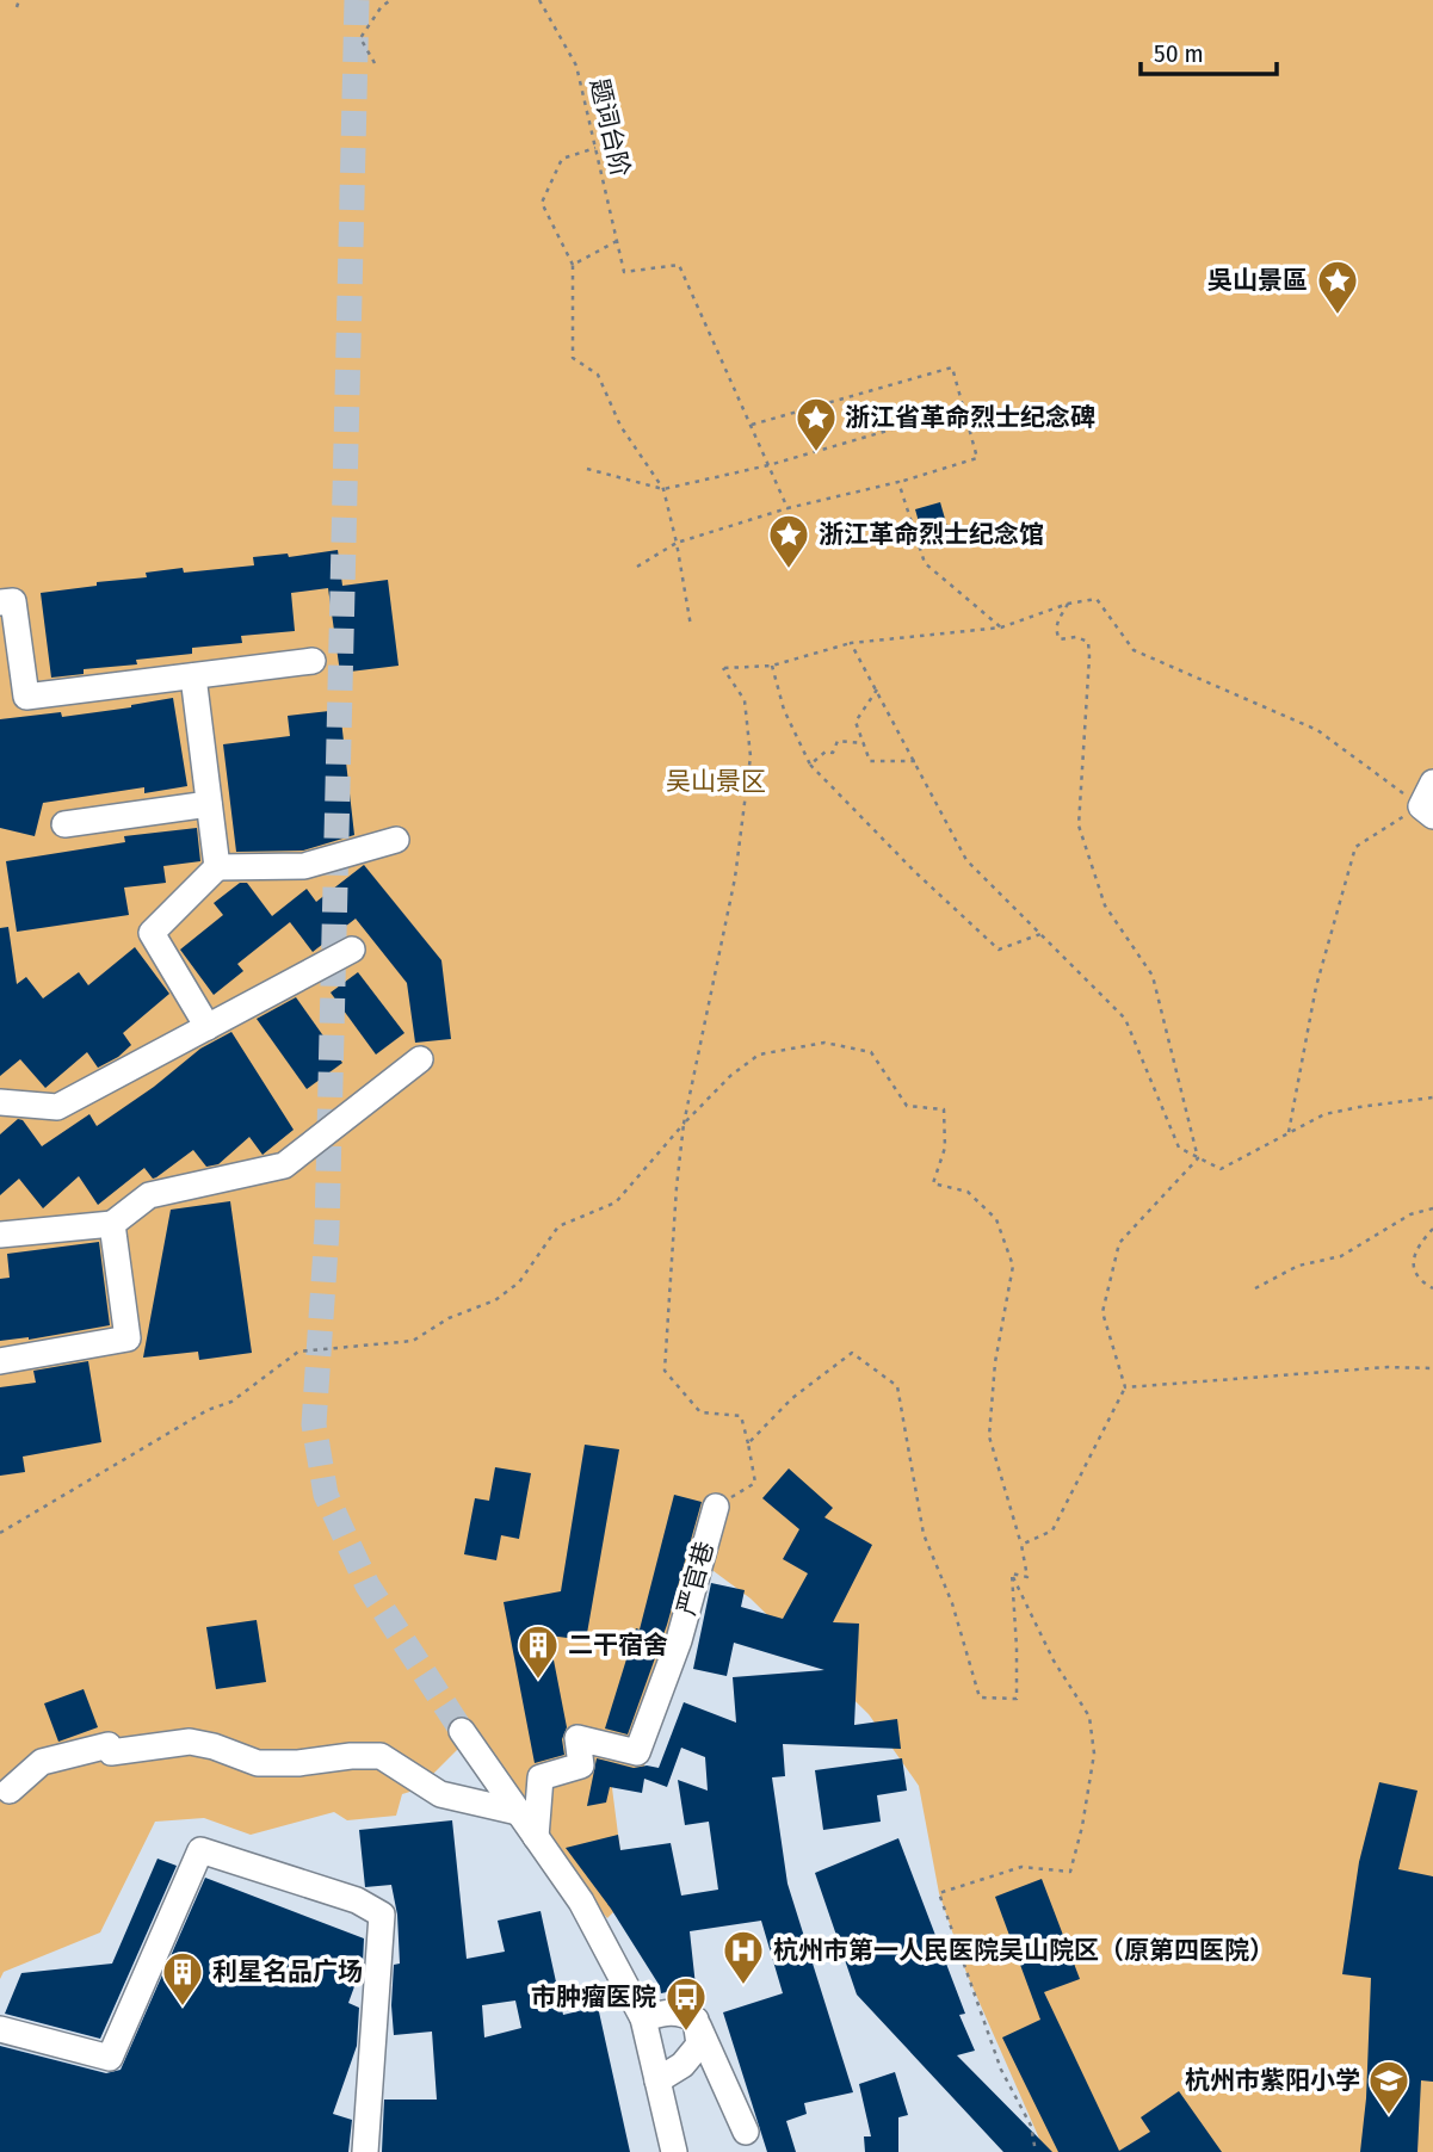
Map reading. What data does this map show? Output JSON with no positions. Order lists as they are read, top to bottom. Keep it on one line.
{"streets":{"street":["严官巷"],"path":["题词台阶"]},"parks":["吴山景区"],"places":{"place":["吳山景區","浙江省革命烈士纪念碑","浙江革命烈士纪念馆"],"building":["二干宿舍","利星名品广场"],"hospital":["杭州市第一人民医院吴山院区（原第四医院）"],"bus stop":["市肿瘤医院"],"school or university":["杭州市紫阳小学"]},"scale_bar":"50 m"}
